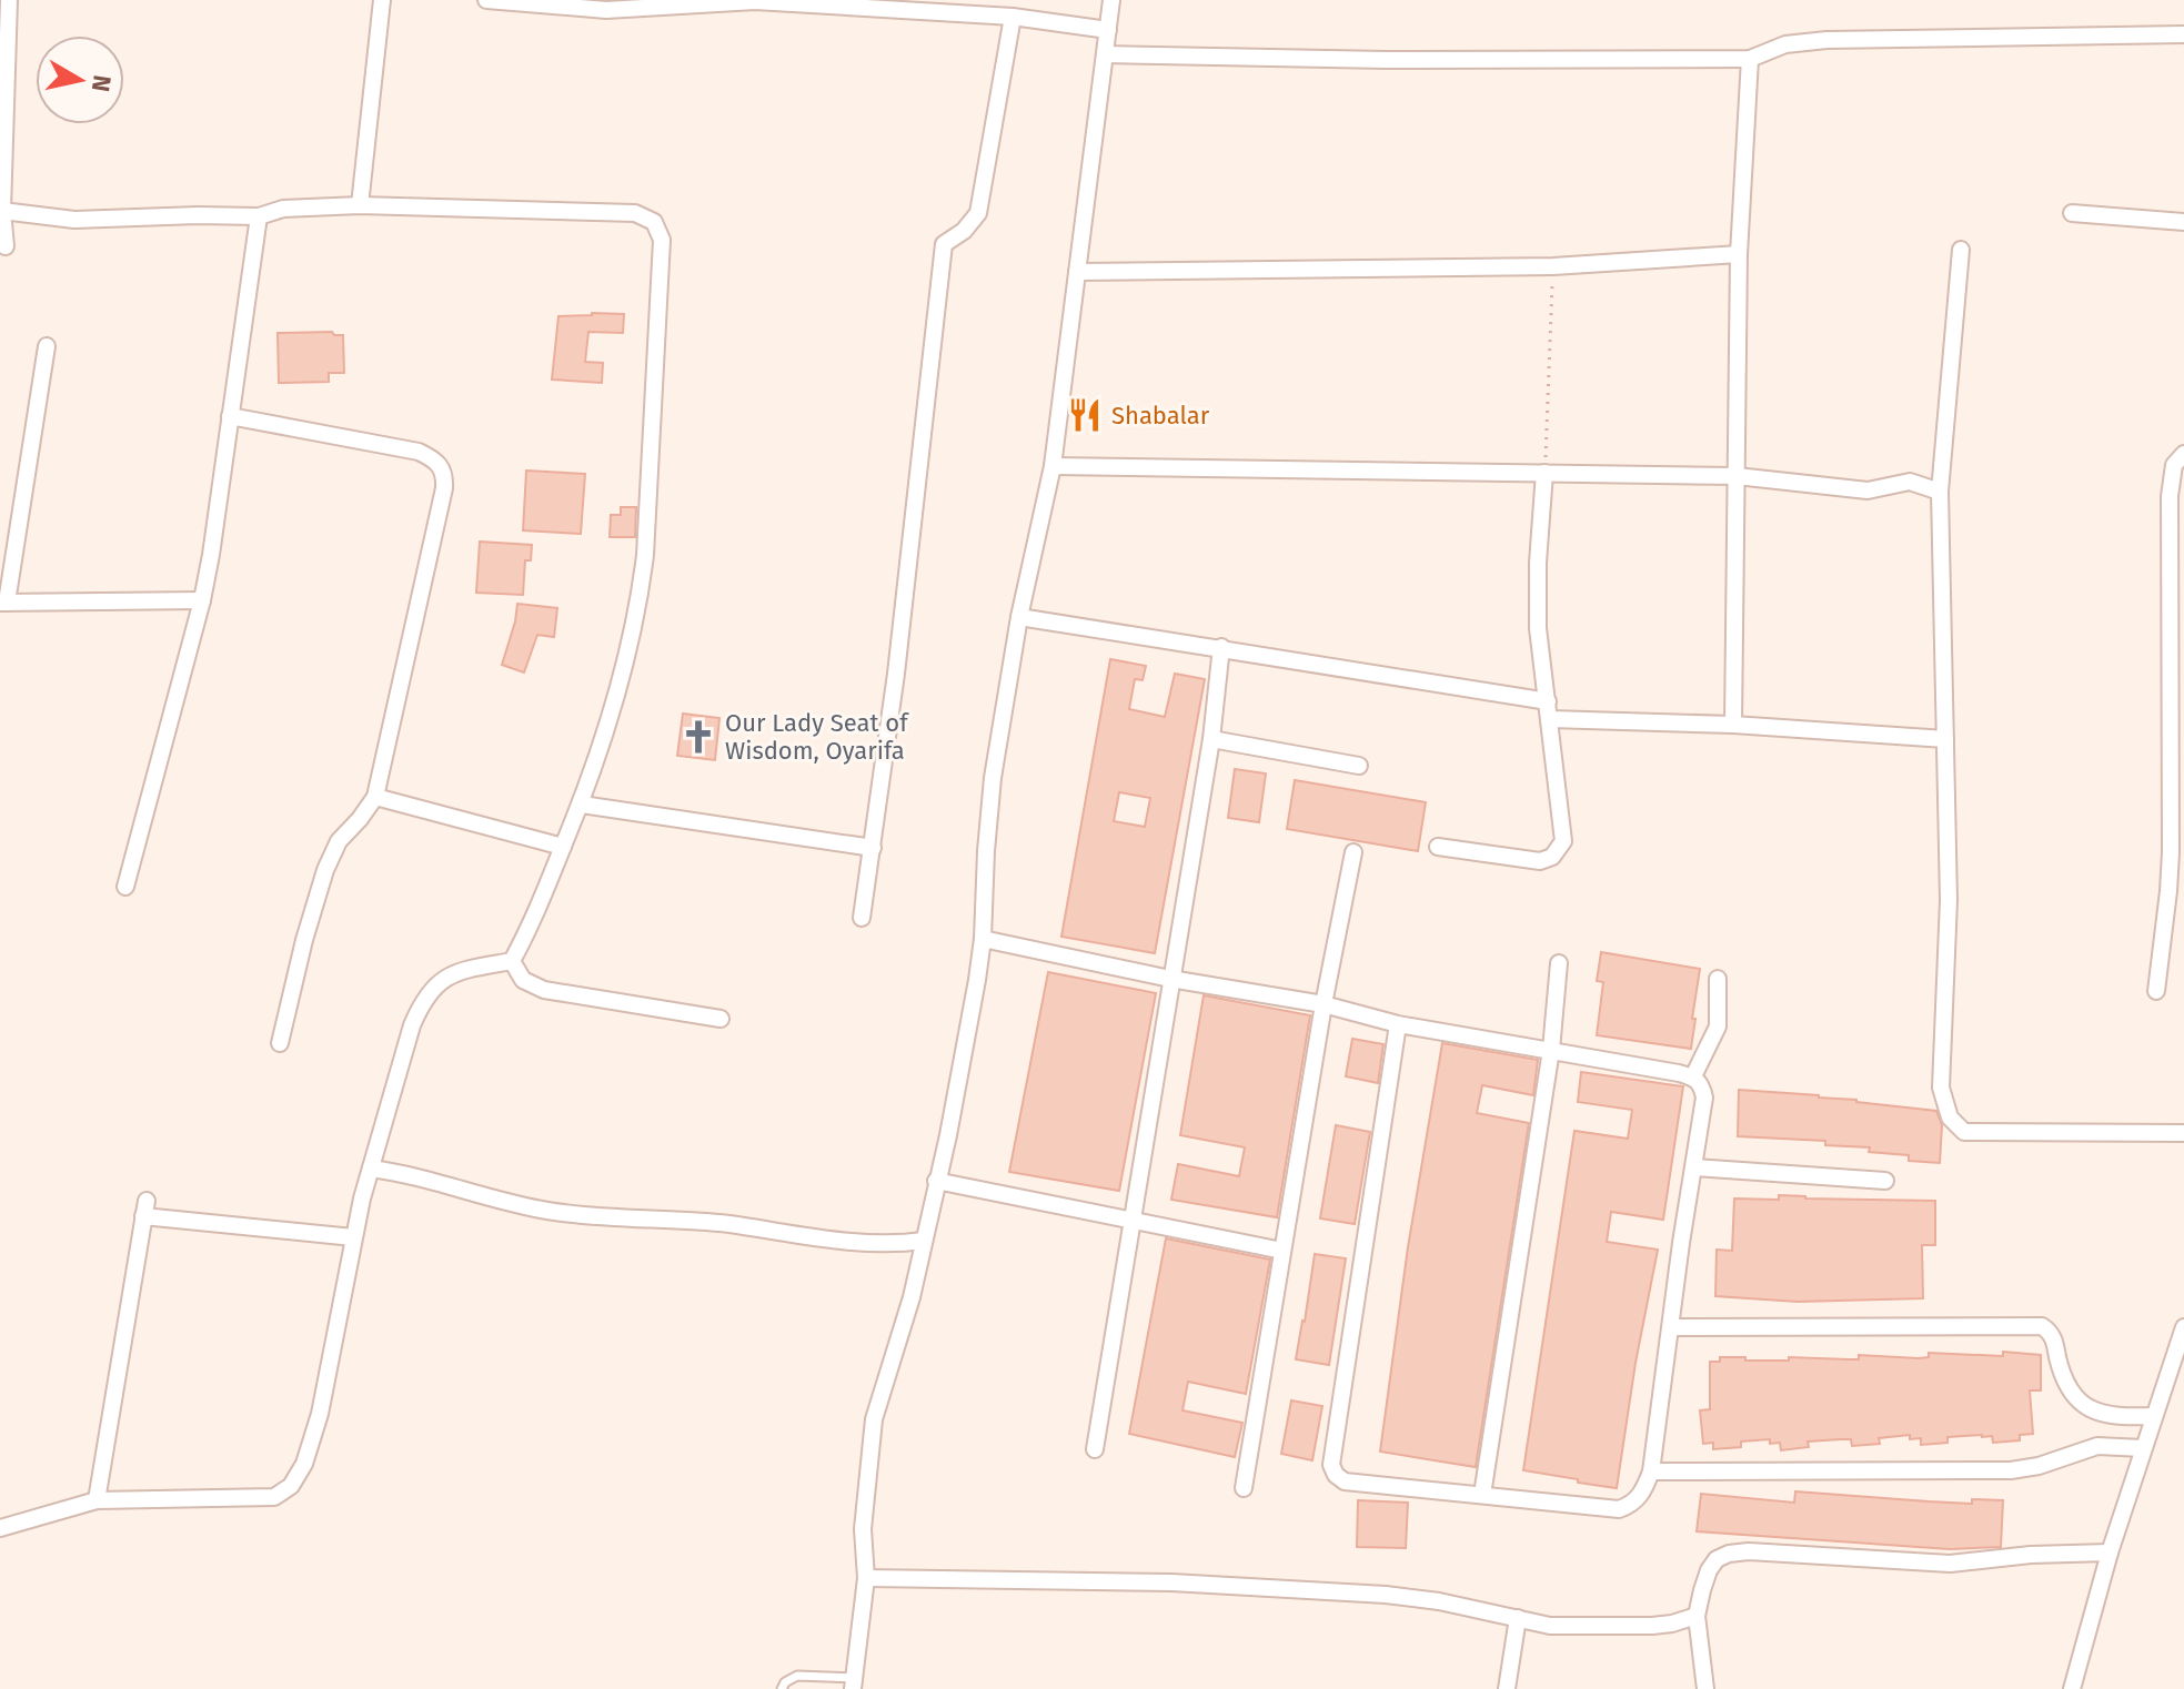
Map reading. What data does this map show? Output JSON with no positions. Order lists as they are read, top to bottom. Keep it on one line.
{"places":{"restaurant":["Shabalar"],"church":["Our Lady Seat of Wisdom, Oyarifa"]},"north":"right"}
